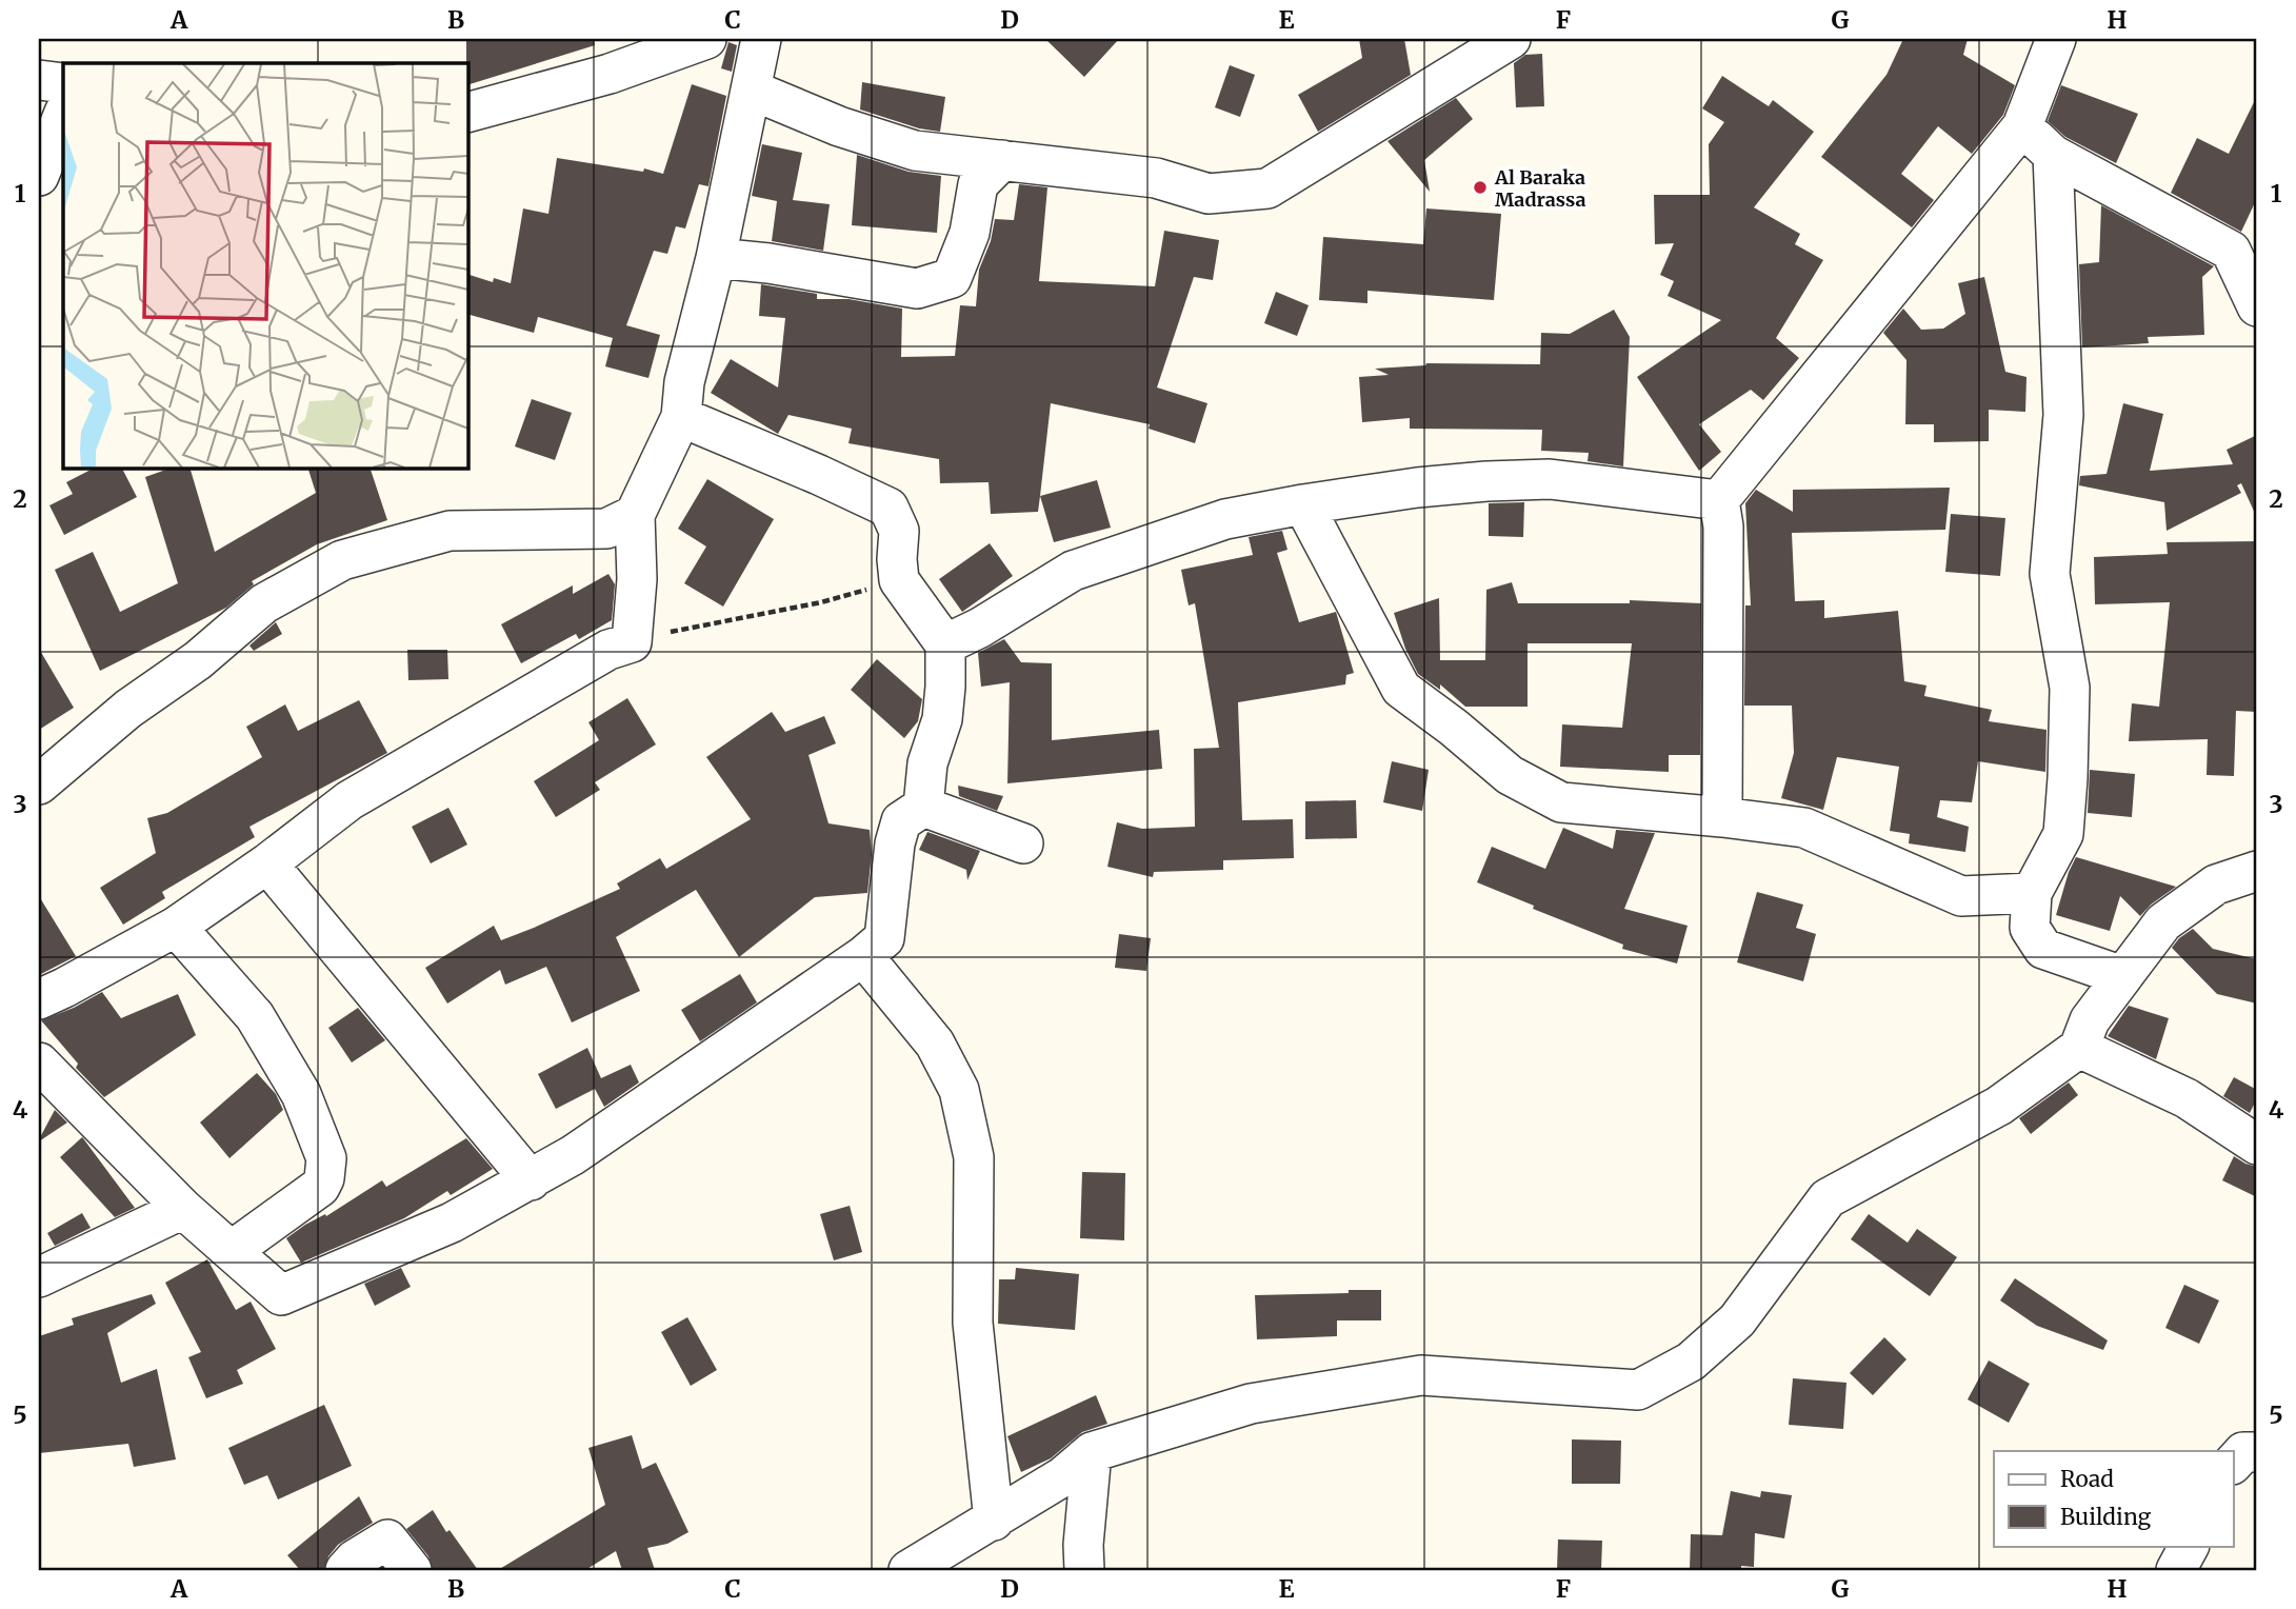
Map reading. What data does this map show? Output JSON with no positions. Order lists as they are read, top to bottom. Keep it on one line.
{"places":["Al Baraka Madrassa"],"legend":["Road","Building"],"grid":{"columns":["A","B","C","D","E","F","G","H"],"rows":["1","2","3","4","5"]}}
